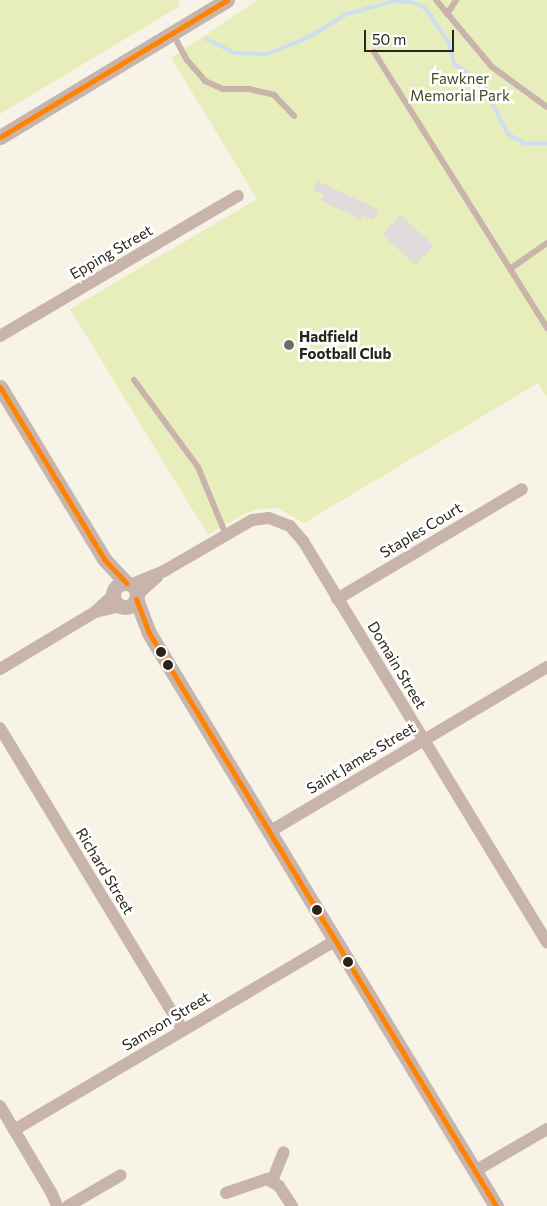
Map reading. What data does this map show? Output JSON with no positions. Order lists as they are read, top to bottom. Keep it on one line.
{"streets":{"street":["Epping Street","Staples Court","Domain Street","Saint James Street","Richard Street","Samson Street"]},"crossings":[["Staples Court","Domain Street"],["Domain Street","Saint James Street"],["Richard Street","Samson Street"]],"parks":["Fawkner Memorial Park"],"places":["Hadfield Football Club"],"scale_bar":"50 m"}
